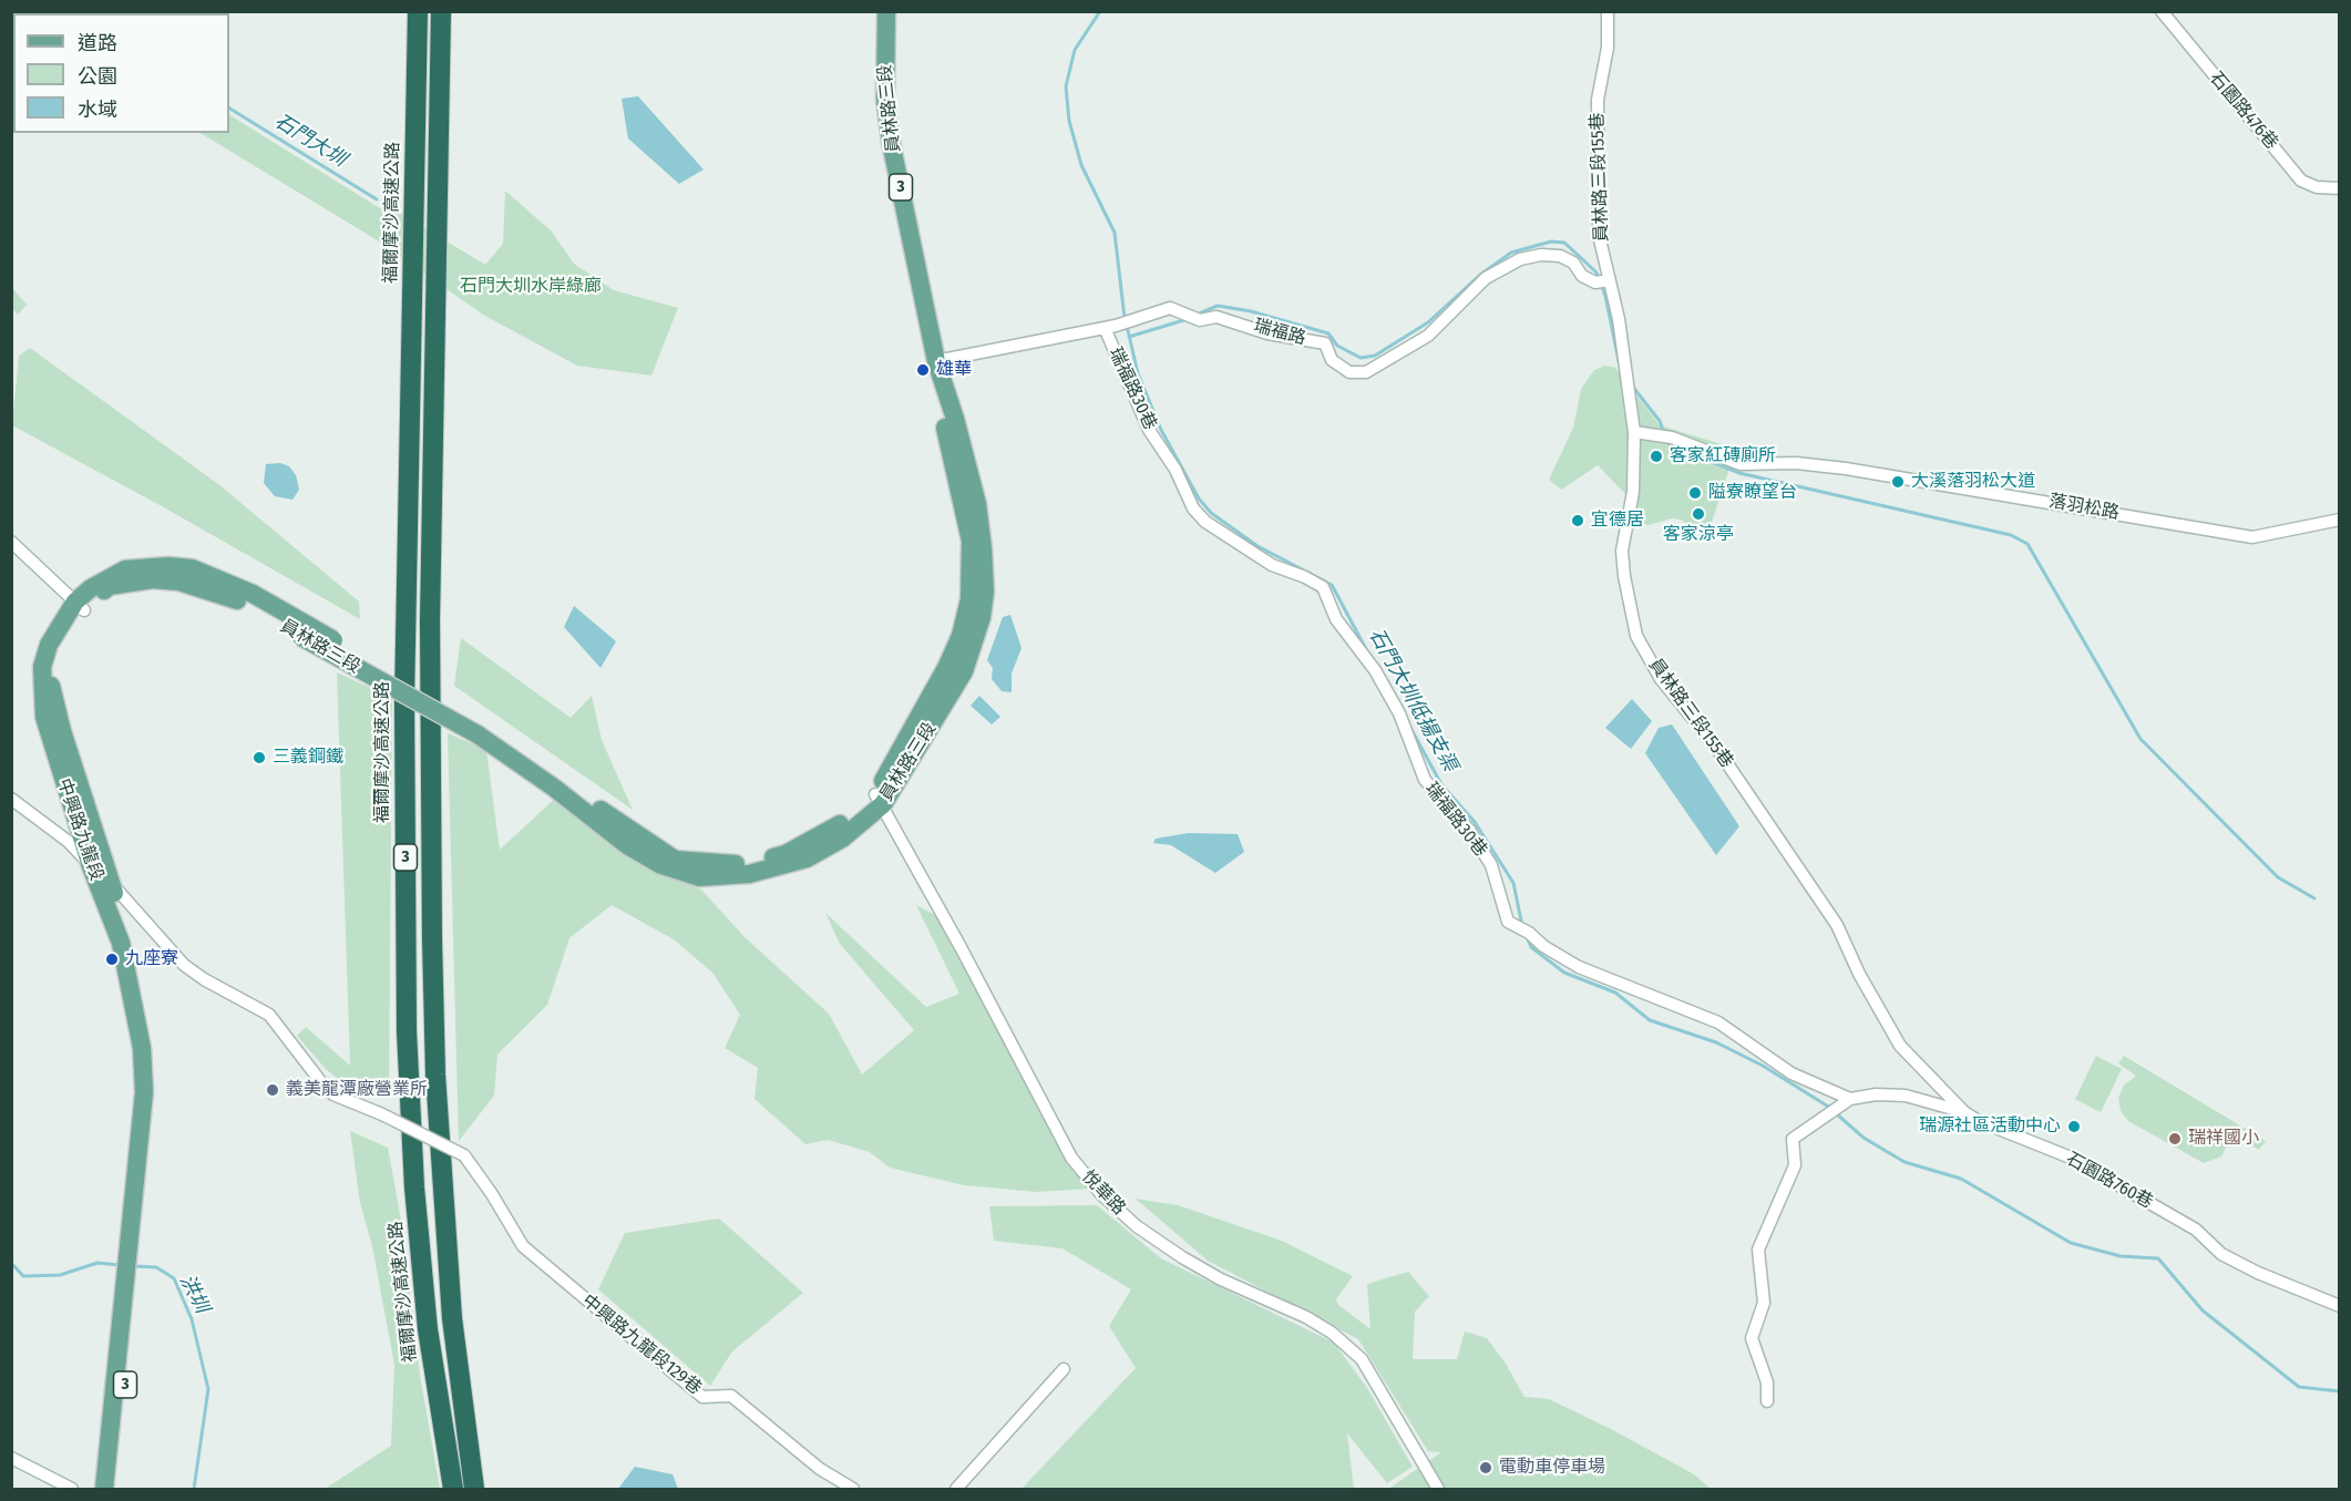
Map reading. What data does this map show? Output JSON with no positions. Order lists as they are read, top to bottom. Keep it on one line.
{"streets":{"highway":["3","福爾摩沙高速公路"],"main road":["員林路三段","中興路九龍段"],"street":["石園路476巷","員林路三段155巷","瑞福路","瑞福路30巷","落羽松路","石園路760巷","悅華路","中興路九龍段129巷"]},"crossings":[["員林路三段","瑞福路"],["員林路三段","中興路九龍段"],["員林路三段","悅華路"],["員林路三段155巷","瑞福路"],["員林路三段155巷","落羽松路"],["員林路三段155巷","石園路760巷"],["3","中興路九龍段"],["瑞福路","瑞福路30巷"],["瑞福路30巷","石園路760巷"],["中興路九龍段","中興路九龍段129巷"]],"water":["石門大圳","石門大圳低揚支渠","洪圳"],"parks":["石門大圳水岸綠廊"],"places":["雄華","客家紅磚廁所","大溪落羽松大道","隘寮瞭望台","客家涼亭","宜德居","三義鋼鐵","九座寮","義美龍潭廠營業所","瑞源社區活動中心","瑞祥國小","電動車停車場"],"legend":["道路","公園","水域"]}
